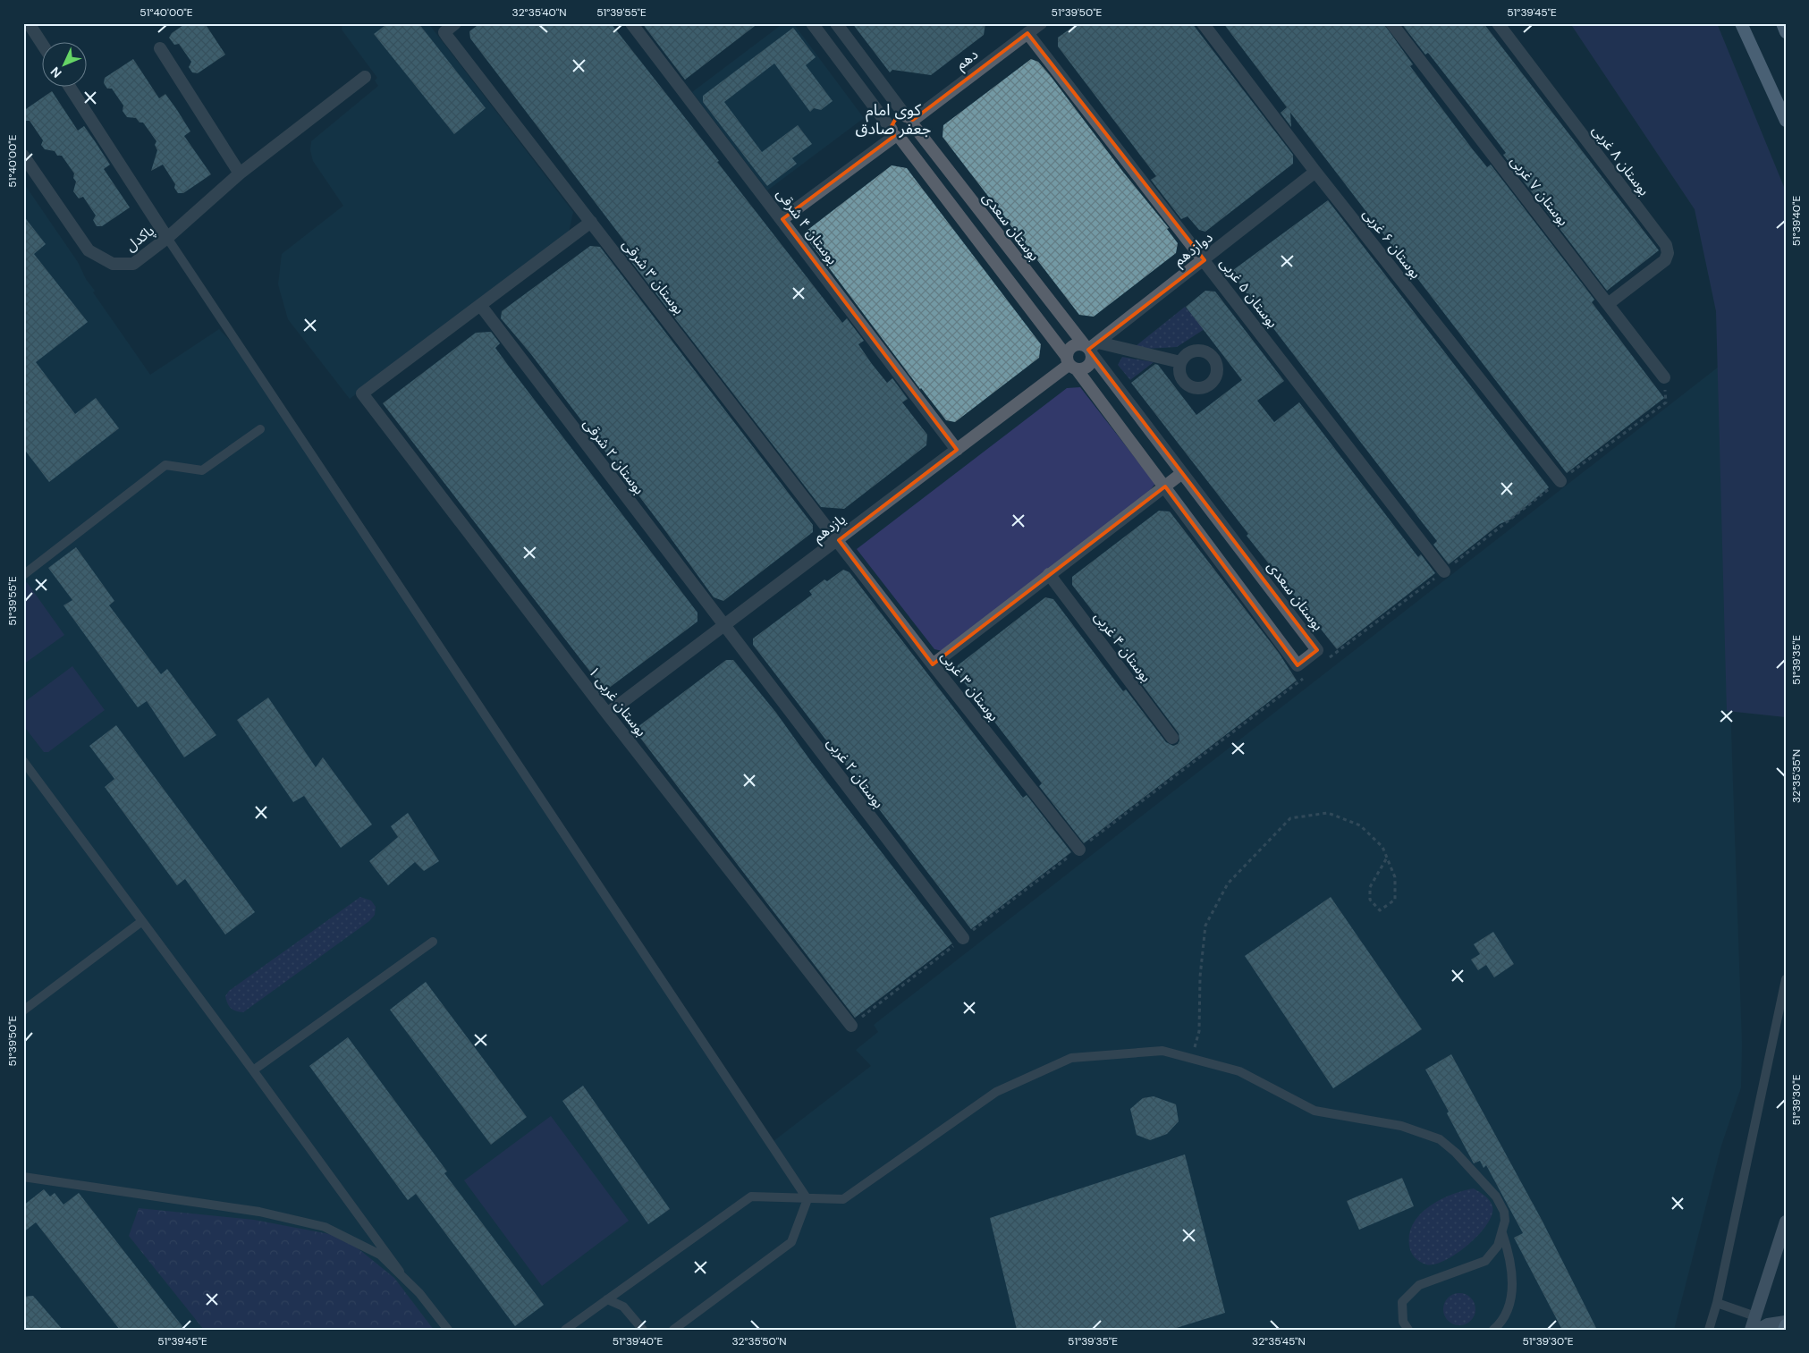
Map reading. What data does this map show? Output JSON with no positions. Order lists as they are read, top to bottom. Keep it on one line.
{"streets":{"street":["دهم","بوستان ۸ غربی","بوستان ۷ غربی","بوستان ۴ شرقی","بوستان سعدی","پاکدل","بوستان ۶ غربی","دوازدهم","بوستان ۳ شرقی","بوستان ۵ غربی","بوستان ۲ شرقی","یازدهم","بوستان ۴ غربی","بوستان ۳ غربی","بوستان غربی ۱","بوستان ۲ غربی"]},"crossings":[["دهم","بوستان سعدی"],["دهم","بوستان ۵ غربی"],["بوستان ۸ غربی","بوستان ۷ غربی"],["بوستان ۴ شرقی","یازدهم"],["بوستان سعدی","دوازدهم"],["بوستان سعدی","یازدهم"],["بوستان ۶ غربی","دوازدهم"],["دوازدهم","بوستان ۵ غربی"],["بوستان ۳ شرقی","یازدهم"],["بوستان ۳ شرقی","بوستان ۳ غربی"],["بوستان ۲ شرقی","یازدهم"],["بوستان ۲ شرقی","بوستان غربی ۱"],["بوستان ۲ شرقی","بوستان ۲ غربی"],["یازدهم","بوستان ۳ غربی"],["یازدهم","بوستان غربی ۱"],["یازدهم","بوستان ۲ غربی"]],"districts":["کوی امام جعفر صادق"],"north":"bottom left","coordinates":["51°40'00\"E","32°35'40\"N","51°39'55\"E","51°39'50\"E","51°39'45\"E","51°39'40\"E","51°39'35\"E","32°35'35\"N","51°39'30\"E","32°35'50\"N","32°35'45\"N"]}
